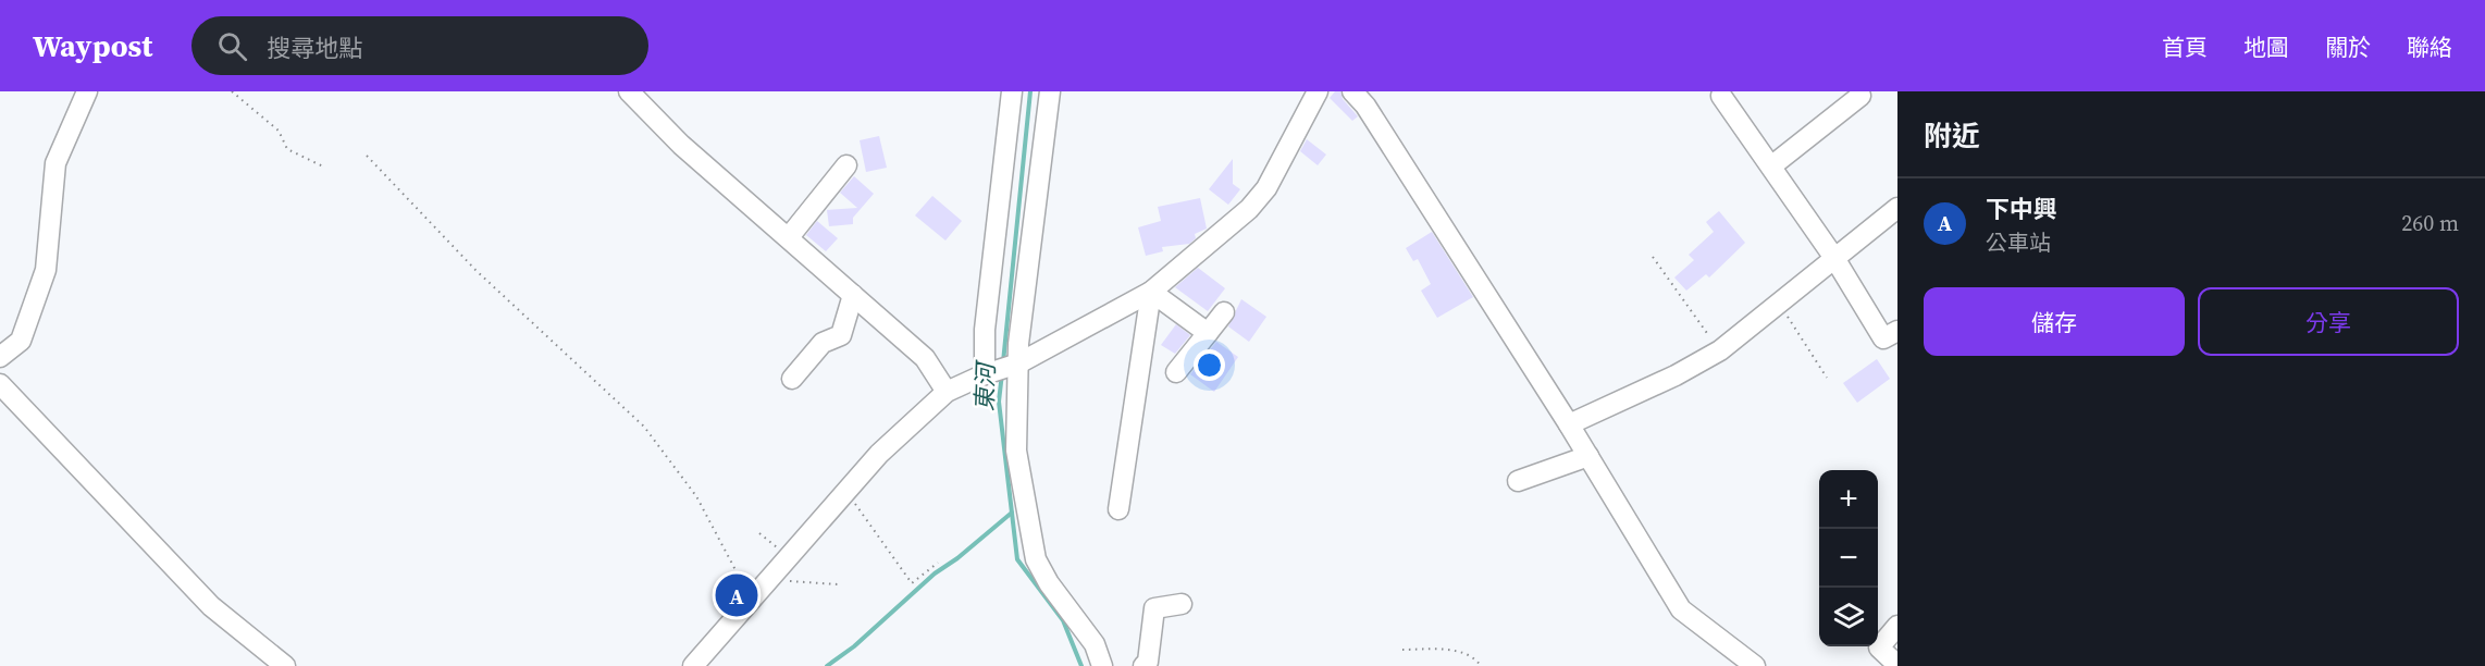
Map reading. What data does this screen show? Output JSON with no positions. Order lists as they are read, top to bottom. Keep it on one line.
{"water":["東河"],"page":{"header":"Waypost","search":"搜尋地點","nav":["首頁","地圖","關於","聯絡"],"heading":"附近","list":[{"mark":"A","name":"下中興","note":"公車站","value":"260 m"}],"buttons":["儲存","分享"],"map_buttons":["+","−"],"pins":"A"}}
